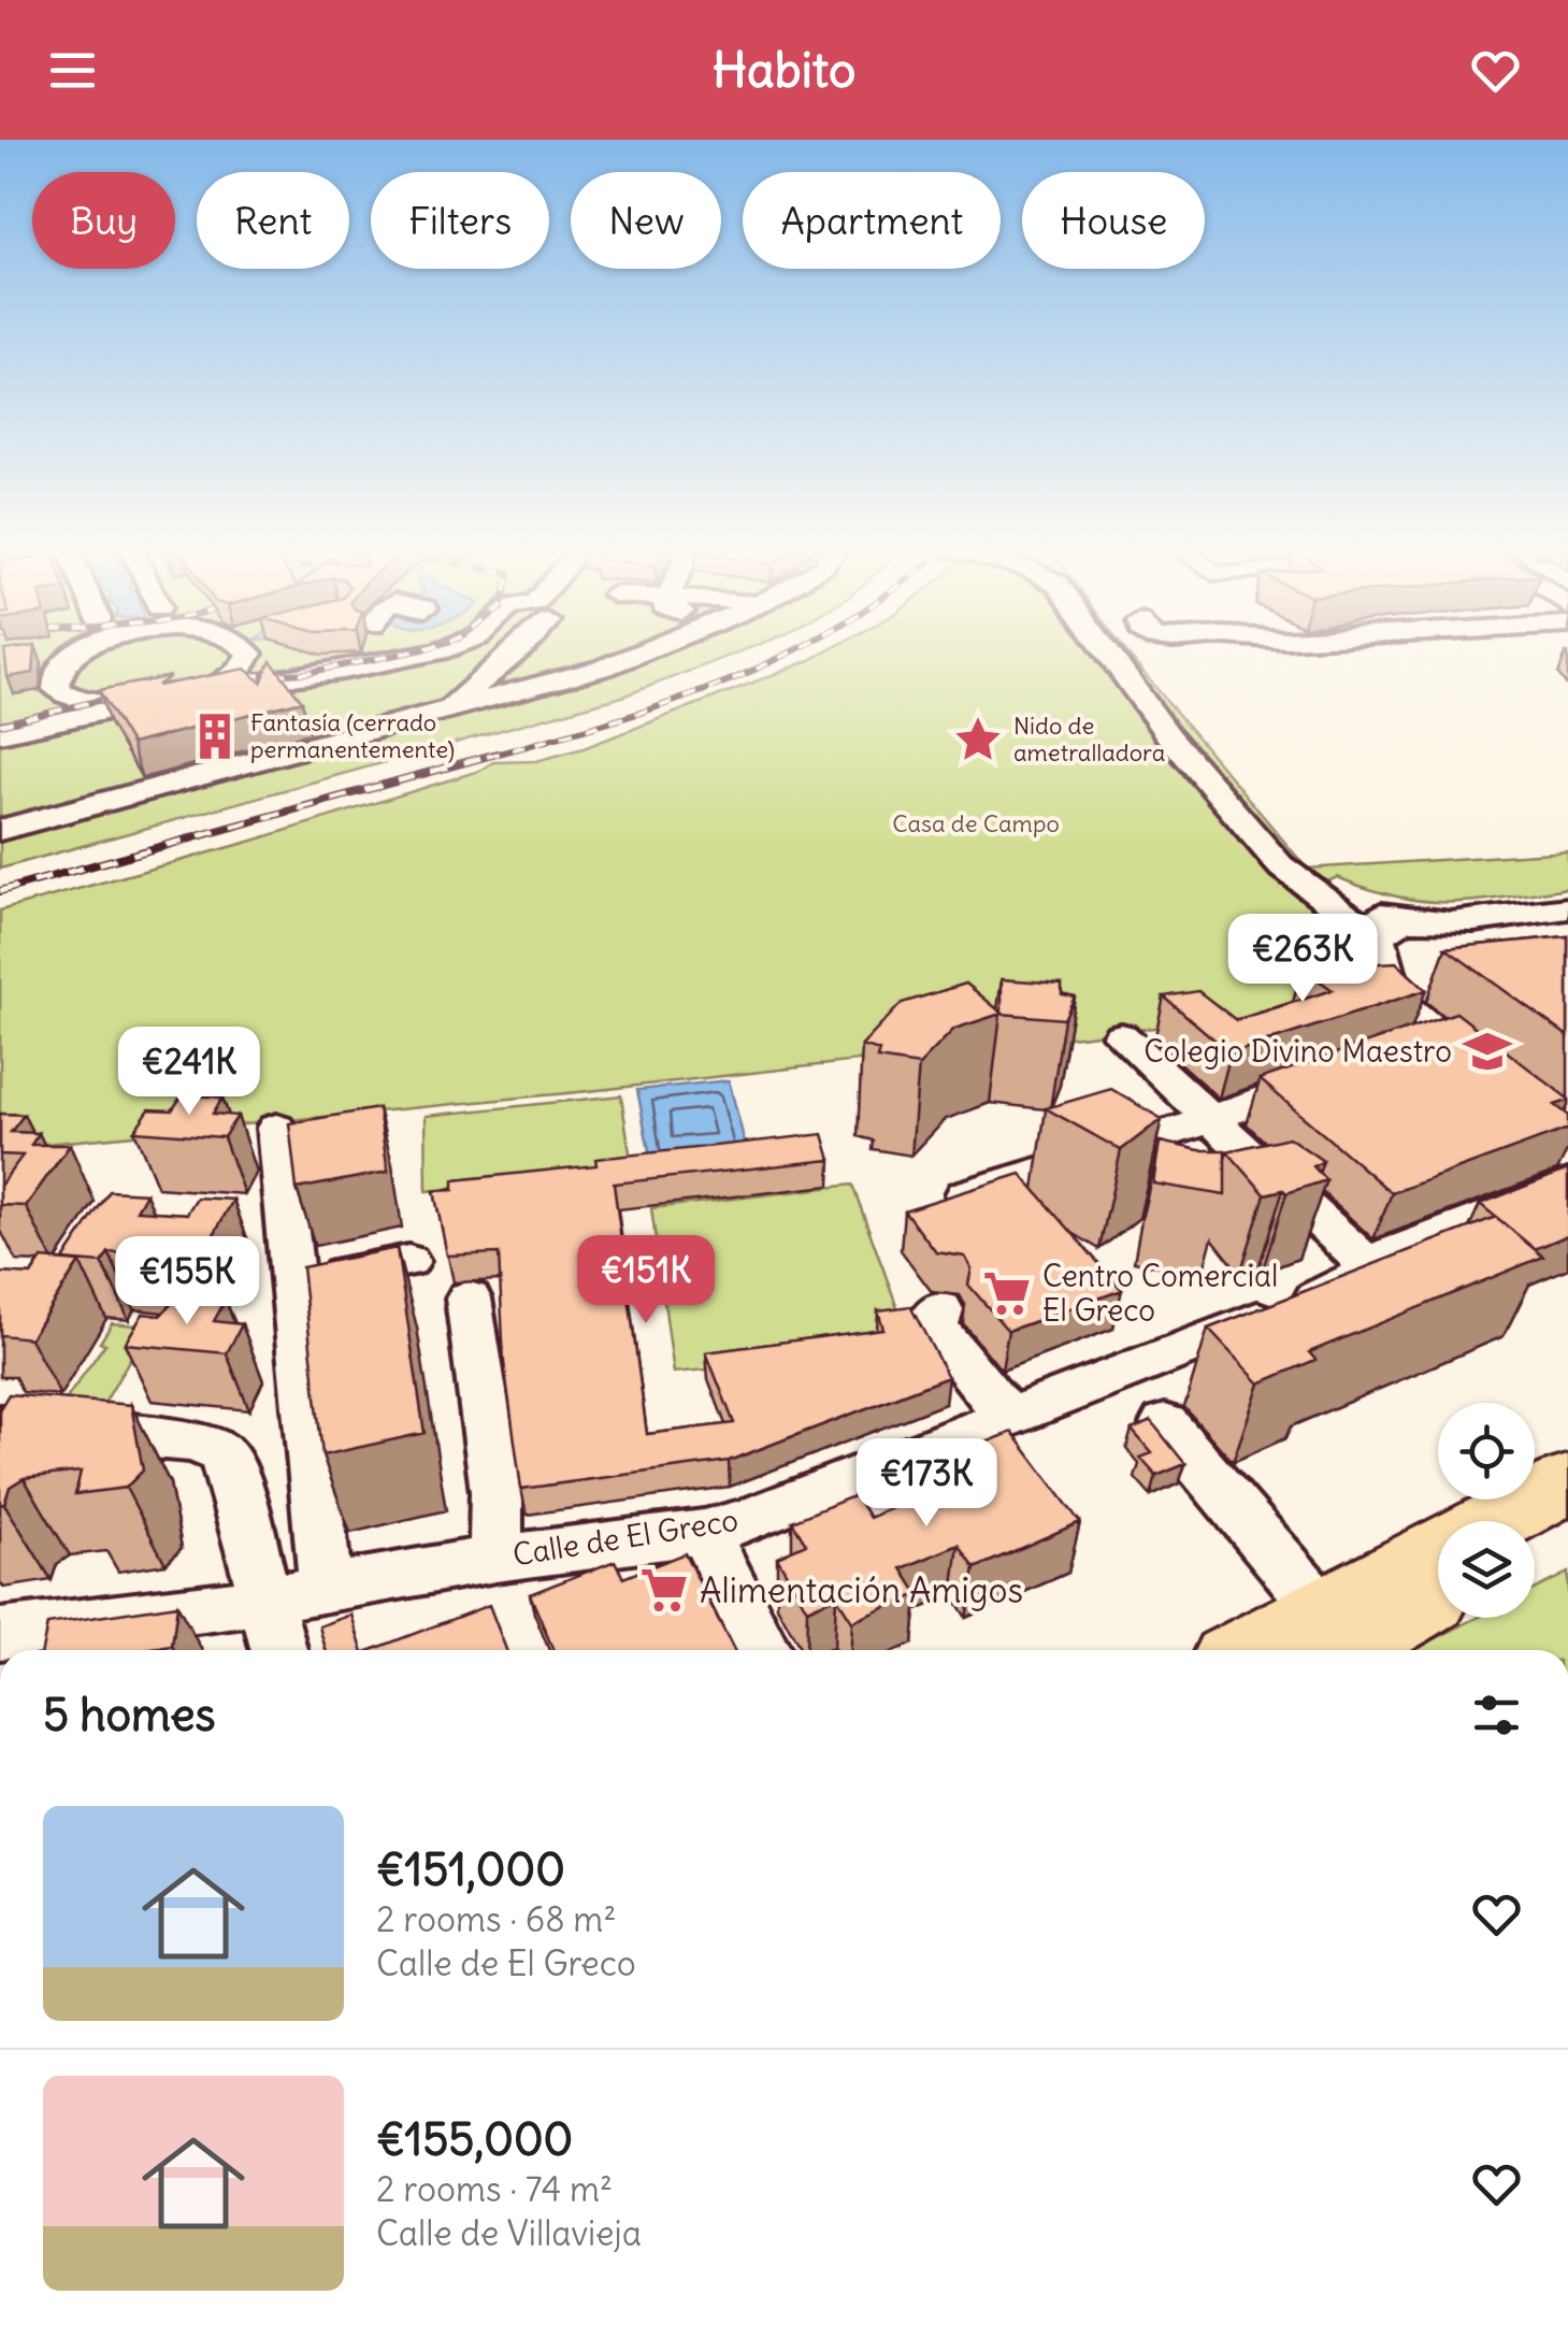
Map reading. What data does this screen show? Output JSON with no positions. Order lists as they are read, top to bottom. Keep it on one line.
{"streets":{"street":["Calle de El Greco"]},"parks":["Casa de Campo"],"places":{"building":["Fantasía (cerrado permanentemente)"],"place":["Nido de ametralladora"],"school or university":["Colegio Divino Maestro"],"supermarket":["Centro Comercial El Greco","Alimentación Amigos"]},"page":{"header":"Habito","chip":["Buy","Rent","Filters","New","Apartment","House"],"price":["€263K","€241K","€151K","€155K","€173K"],"heading":"5 homes","list":[{"name":"€151,000","note":"2 rooms · 68 m² · Calle de El Greco"},{"name":"€155,000","note":"2 rooms · 74 m² · Calle de Villavieja"}]}}
